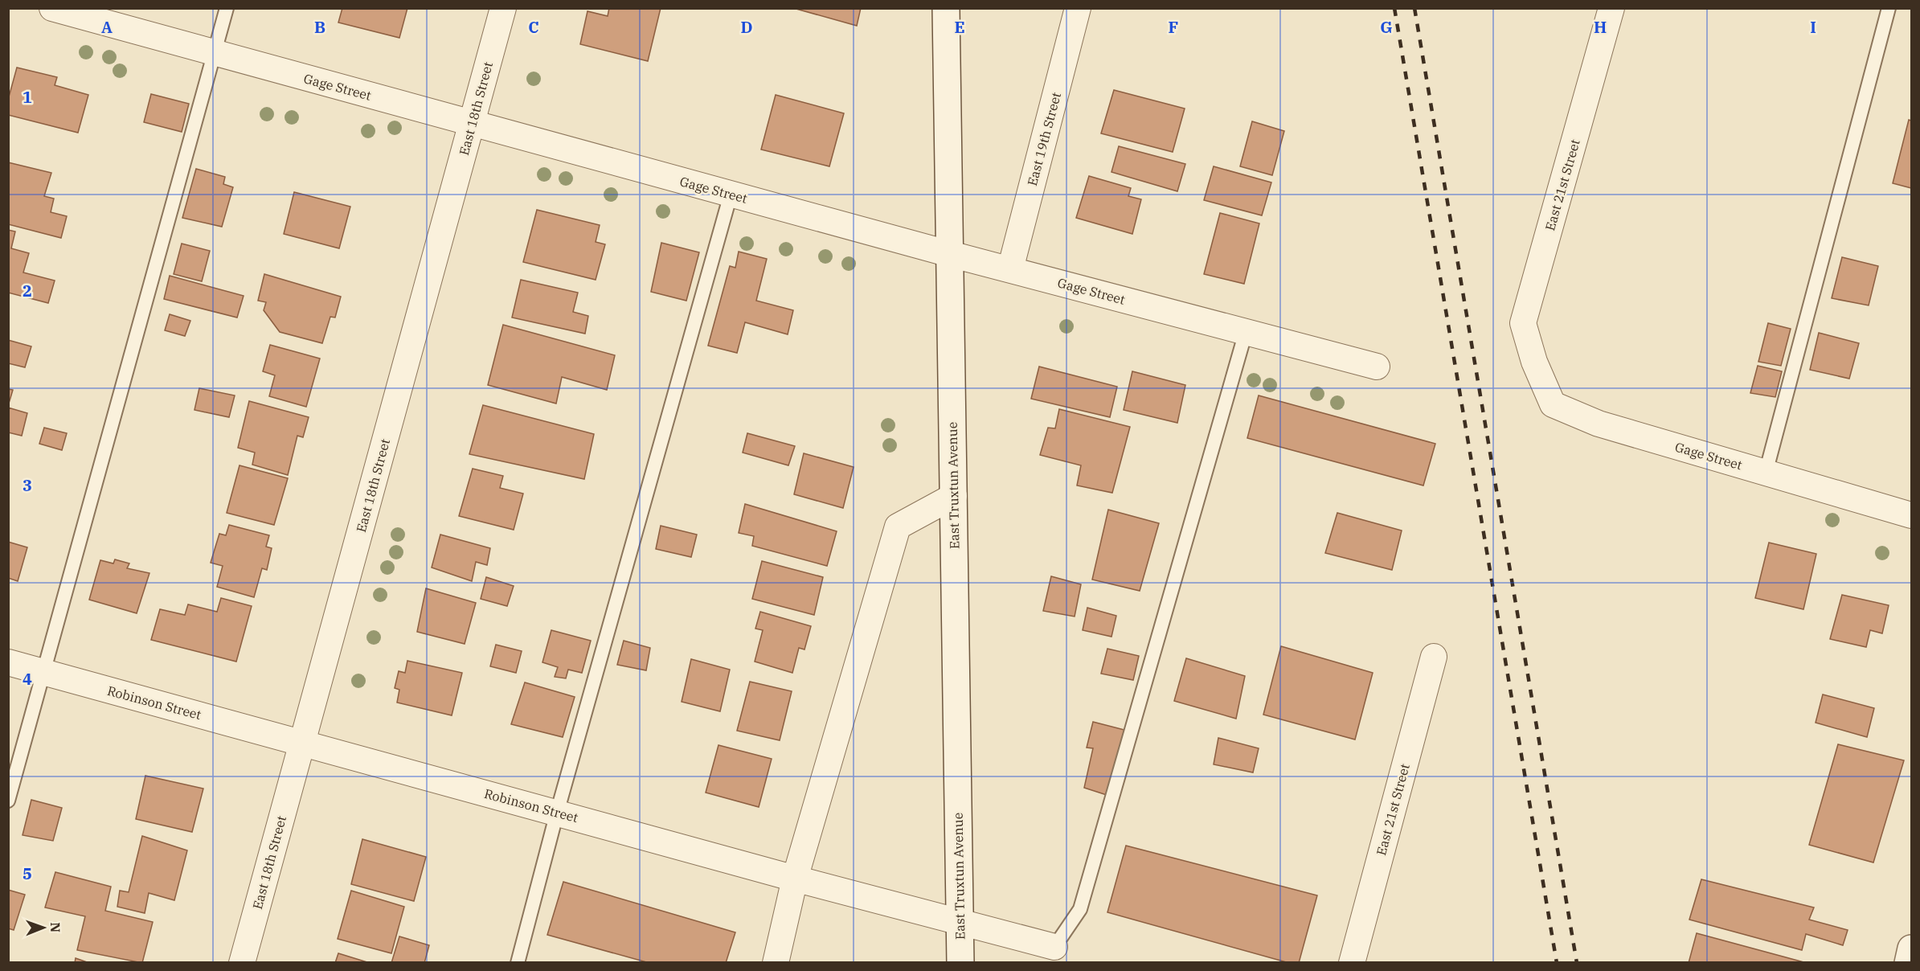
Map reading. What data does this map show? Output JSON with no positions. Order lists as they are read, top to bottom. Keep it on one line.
{"streets":{"main road":["East Truxtun Avenue"],"street":["Gage Street","East 18th Street","East 19th Street","East 21st Street","Robinson Street"]},"crossings":[["Gage Street","East 18th Street"],["Gage Street","East 19th Street"],["Gage Street","East 21st Street"],["Gage Street","East Truxtun Avenue"],["East 18th Street","Robinson Street"],["East Truxtun Avenue","Robinson Street"]],"north":"right","grid":{"columns":["A","B","C","D","E","F","G","H","I"],"rows":["1","2","3","4","5"]}}
